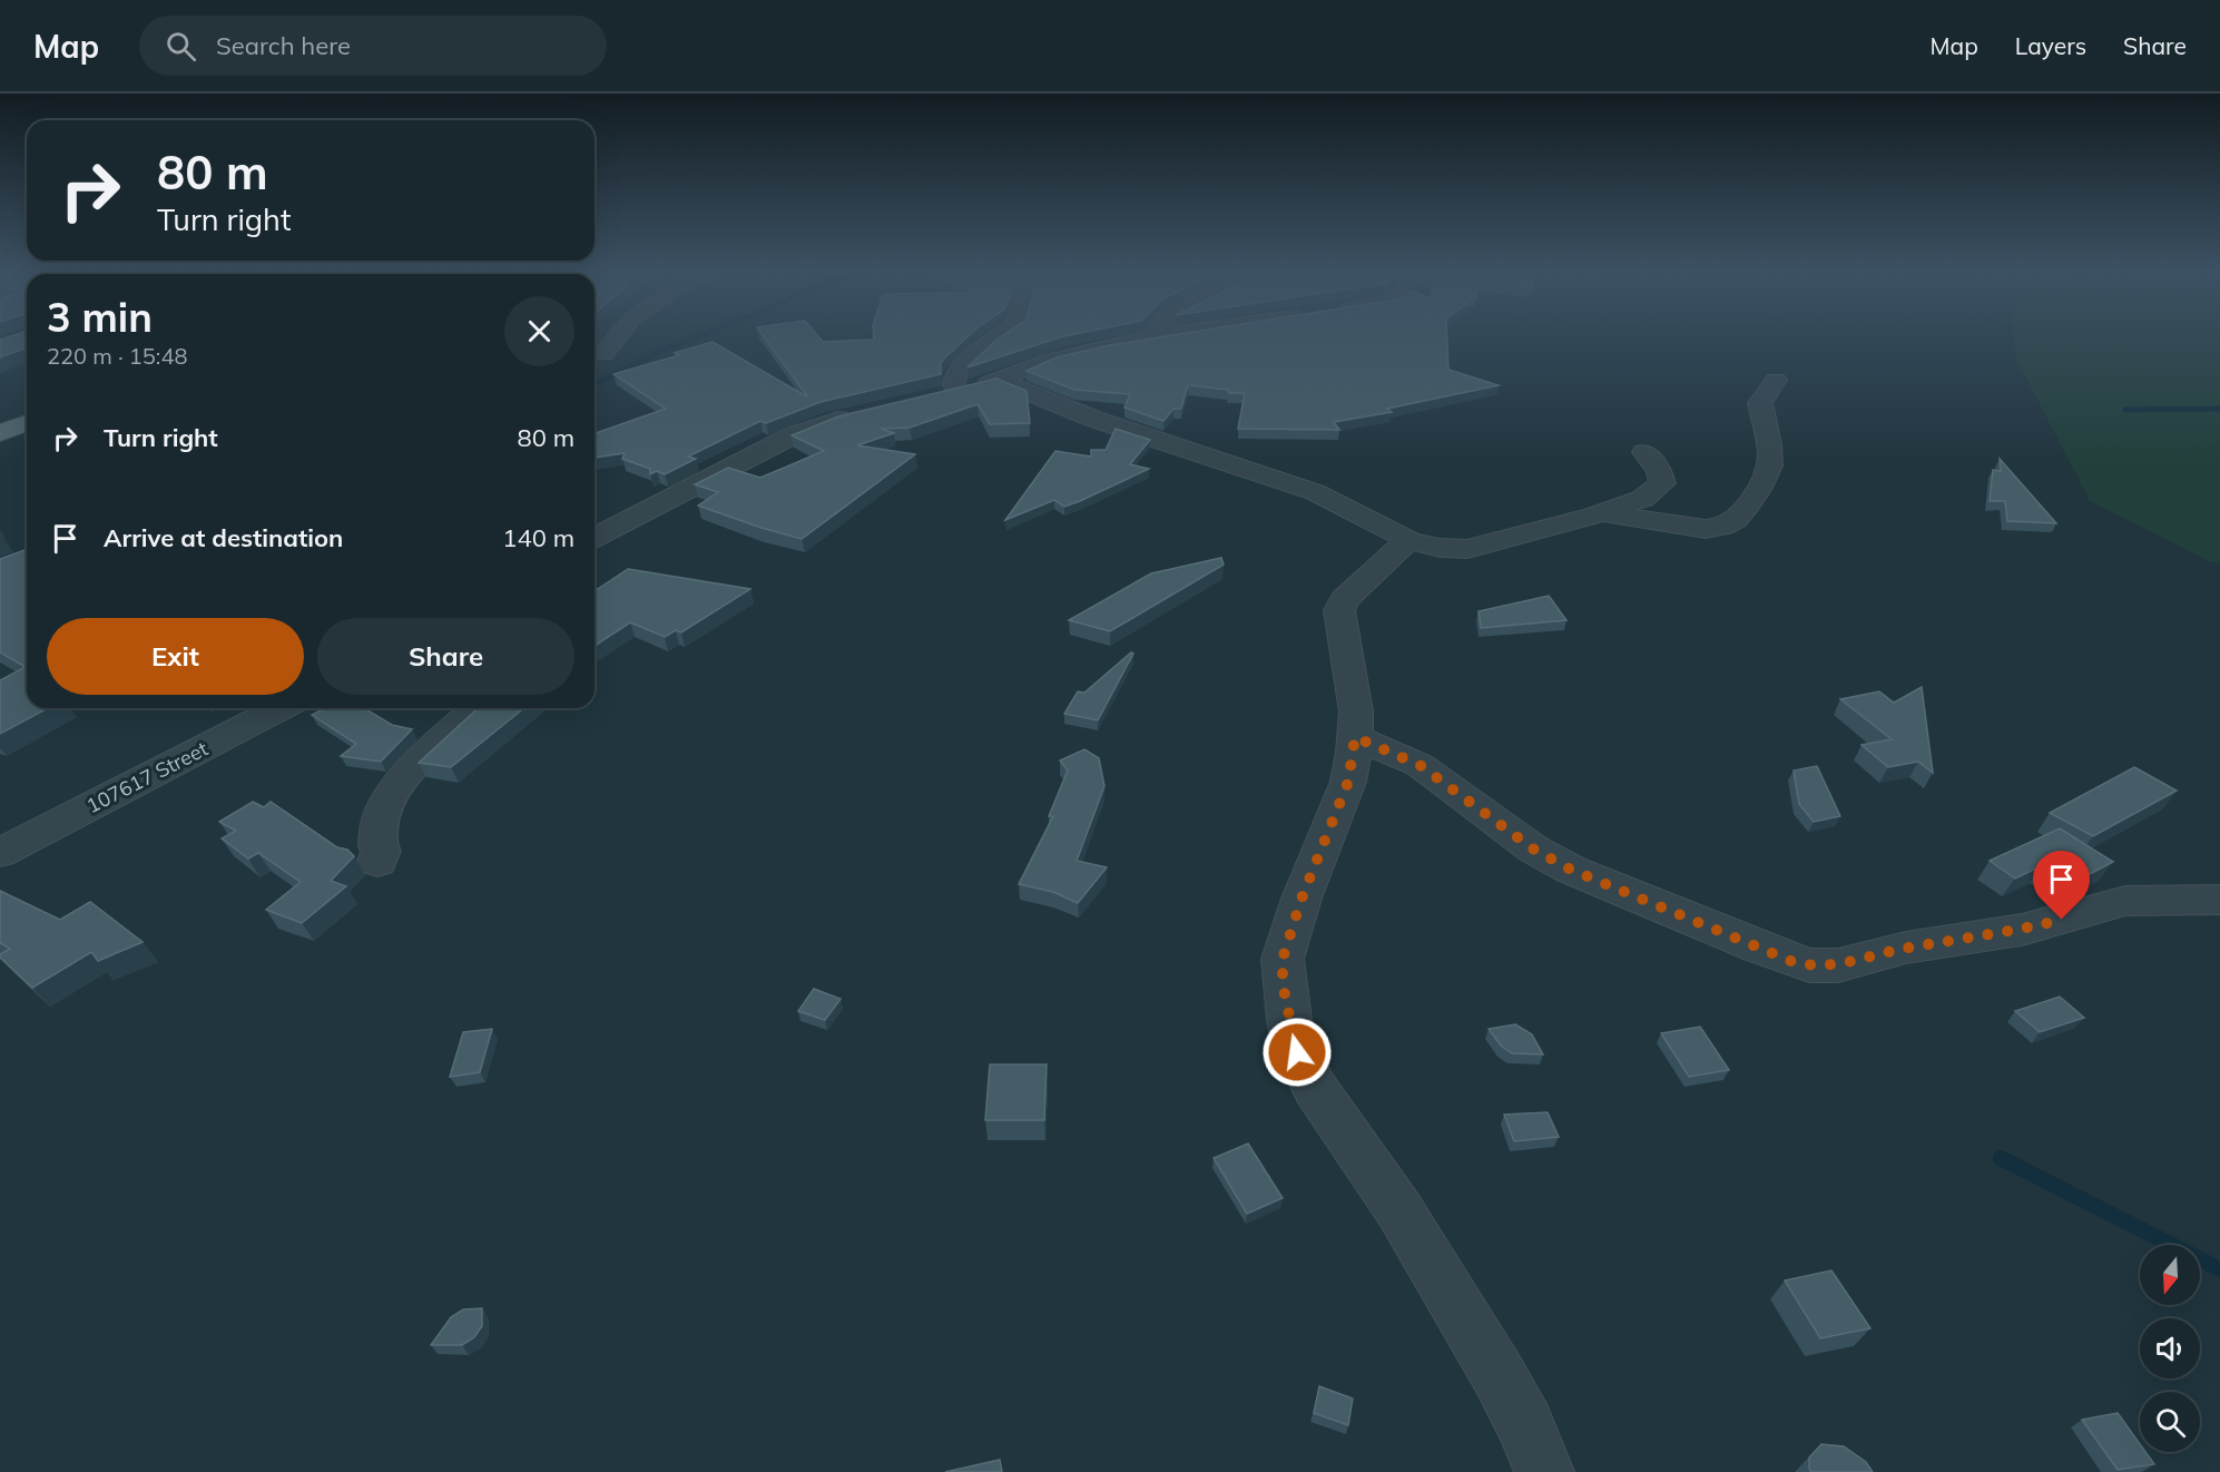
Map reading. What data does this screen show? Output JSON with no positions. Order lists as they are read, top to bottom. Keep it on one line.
{"streets":{"street":["107617 Street"]},"north":"bottom","page":{"header":"Map","search":"Search here","nav":["Map","Layers","Share"],"turn":["80 m","Turn right"],"heading":["3 min","220 m · 15:48"],"list":[{"name":"Turn right","value":"80 m"},{"name":"Arrive at destination","value":"140 m"}],"buttons":["Exit","Share"]}}
